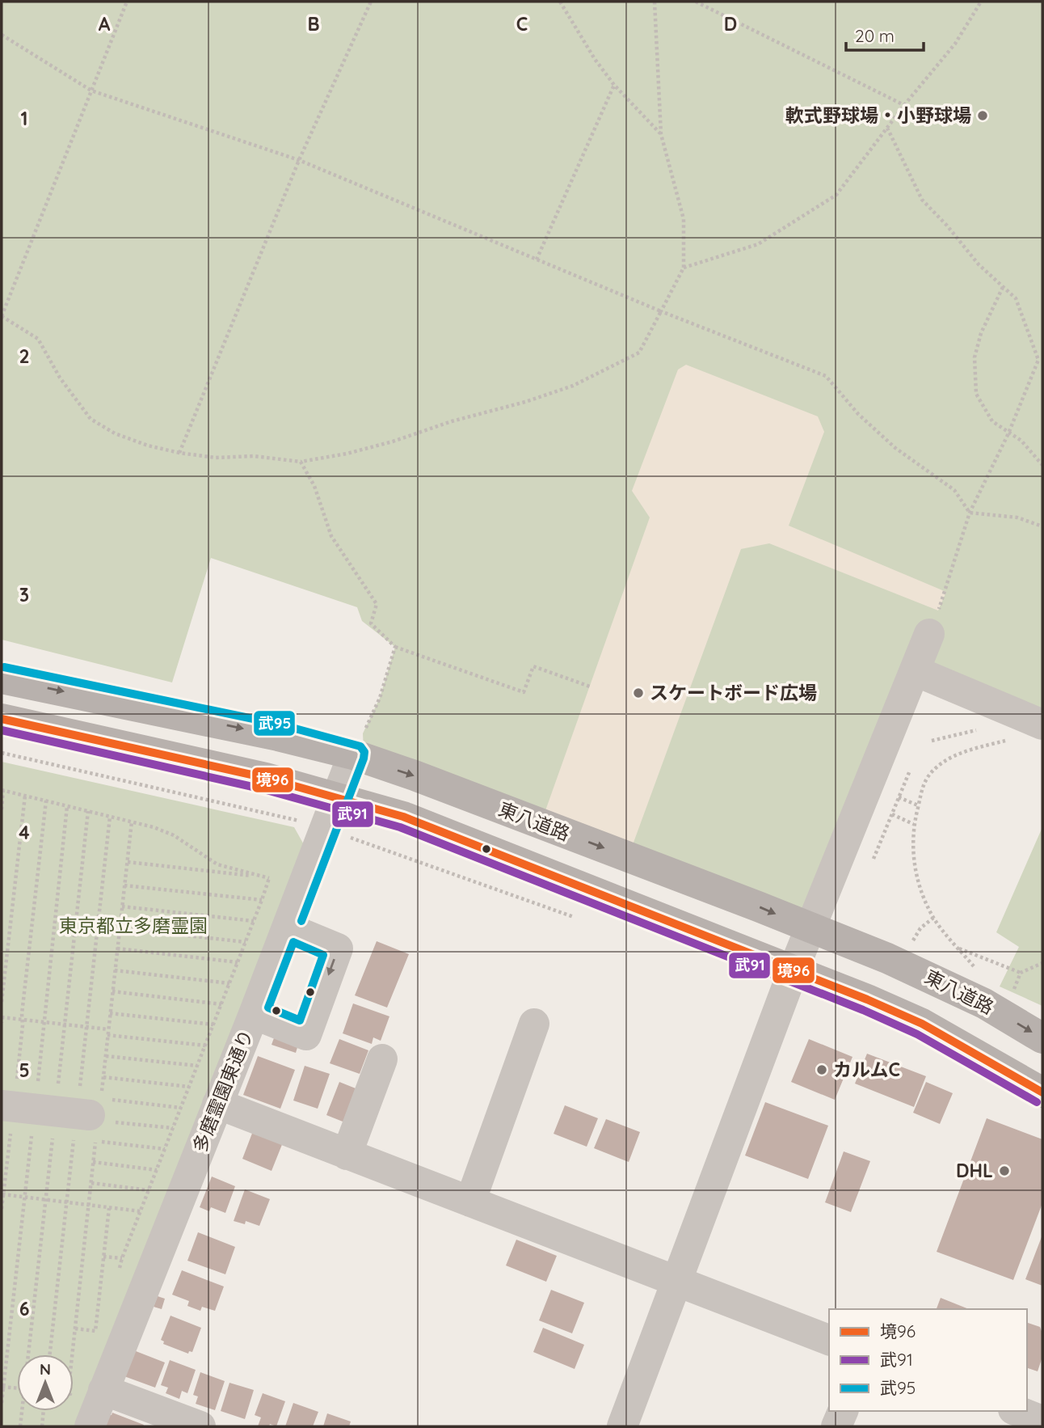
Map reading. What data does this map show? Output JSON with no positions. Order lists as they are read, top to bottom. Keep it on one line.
{"streets":{"main road":["東八道路"],"street":["多磨霊園東通り"]},"crossings":[["東八道路","多磨霊園東通り"]],"parks":["東京都立多磨霊園"],"places":["軟式野球場・小野球場","スケートボード広場","カルムC","DHL"],"lines":["transit line 武95","transit line 境96","transit line 武91"],"legend":["境96","武91","武95"],"scale_bar":"20 m","north":"top","grid":{"columns":["A","B","C","D"],"rows":["1","2","3","4","5","6"]}}
